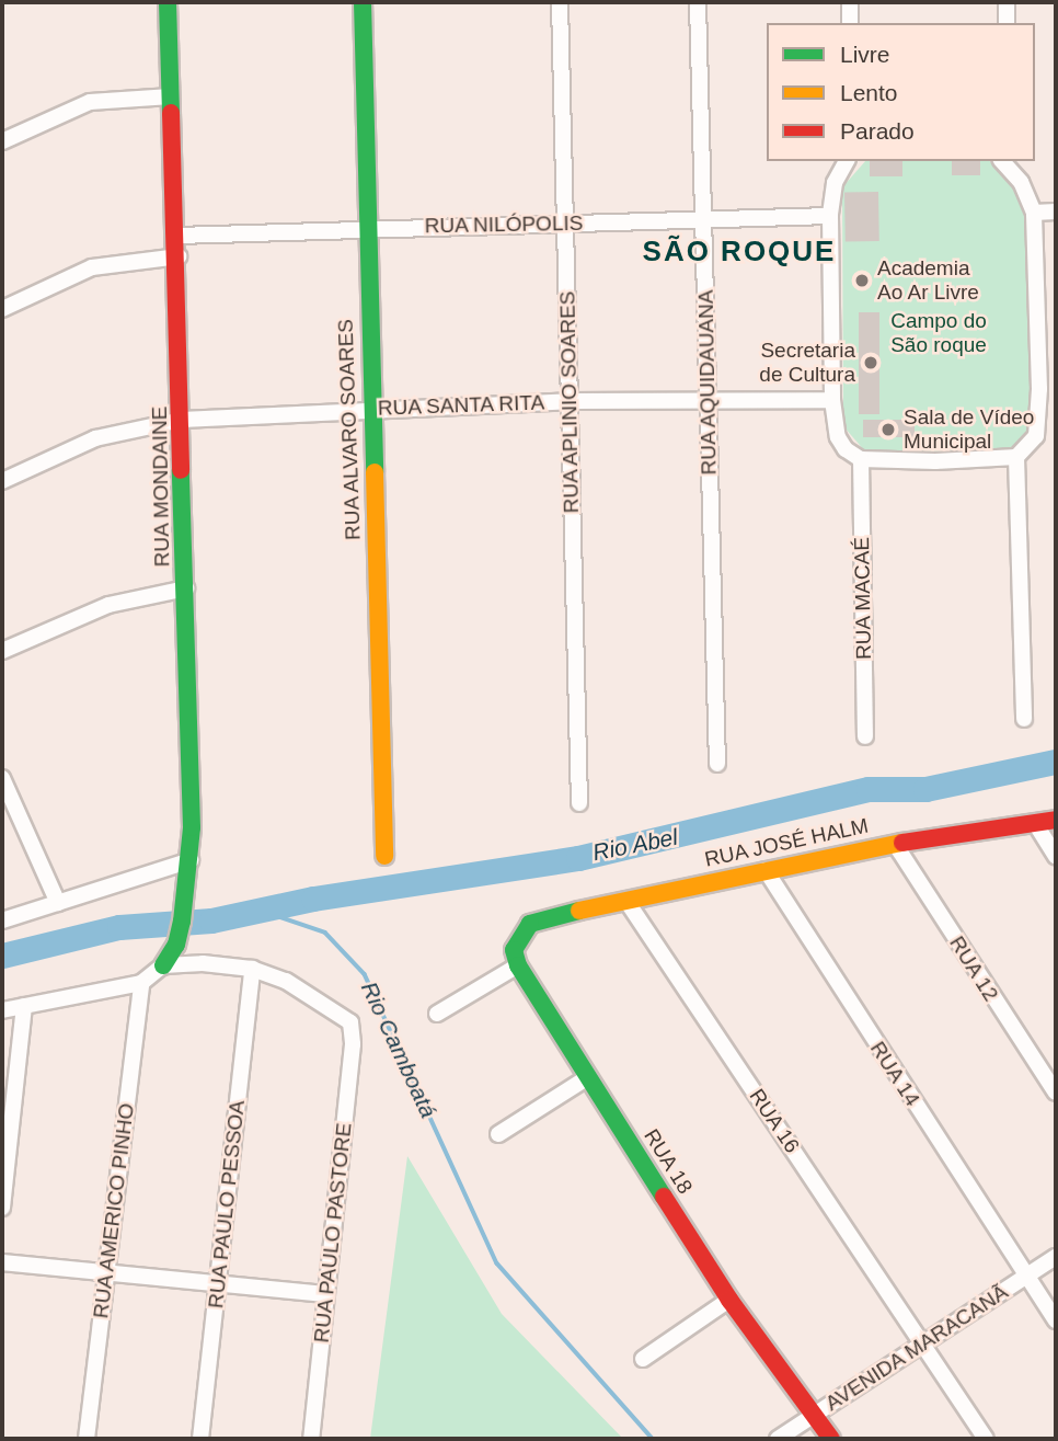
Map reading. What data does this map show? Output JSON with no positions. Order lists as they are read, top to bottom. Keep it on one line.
{"streets":{"street":["RUA NILÓPOLIS","RUA AQUIDAUANA","RUA APLINIO SOARES","RUA SANTA RITA","RUA ALVARO SOARES","RUA MONDAINE","RUA MACAÉ","RUA JOSÉ HALM","RUA 12","RUA 14","RUA 16","RUA 18","RUA PAULO PESSOA","RUA AMERICO PINHO","RUA PAULO PASTORE","AVENIDA MARACANÃ"]},"crossings":[["RUA NILÓPOLIS","RUA AQUIDAUANA"],["RUA NILÓPOLIS","RUA APLINIO SOARES"],["RUA NILÓPOLIS","RUA ALVARO SOARES"],["RUA NILÓPOLIS","RUA MONDAINE"],["RUA AQUIDAUANA","RUA SANTA RITA"],["RUA APLINIO SOARES","RUA SANTA RITA"],["RUA SANTA RITA","RUA ALVARO SOARES"],["RUA SANTA RITA","RUA MONDAINE"],["RUA JOSÉ HALM","RUA 12"],["RUA JOSÉ HALM","RUA 14"],["RUA JOSÉ HALM","RUA 16"],["RUA JOSÉ HALM","RUA 18"],["RUA 14","AVENIDA MARACANÃ"],["RUA 16","AVENIDA MARACANÃ"],["RUA 18","AVENIDA MARACANÃ"],["RUA PAULO PESSOA","RUA PAULO PASTORE"]],"districts":["SÃO ROQUE"],"water":["Rio Abel","Rio Camboatá"],"parks":["Campo do São roque"],"places":["Academia Ao Ar Livre","Secretaria de Cultura","Sala de Vídeo Municipal"],"legend":["Livre","Lento","Parado"]}
